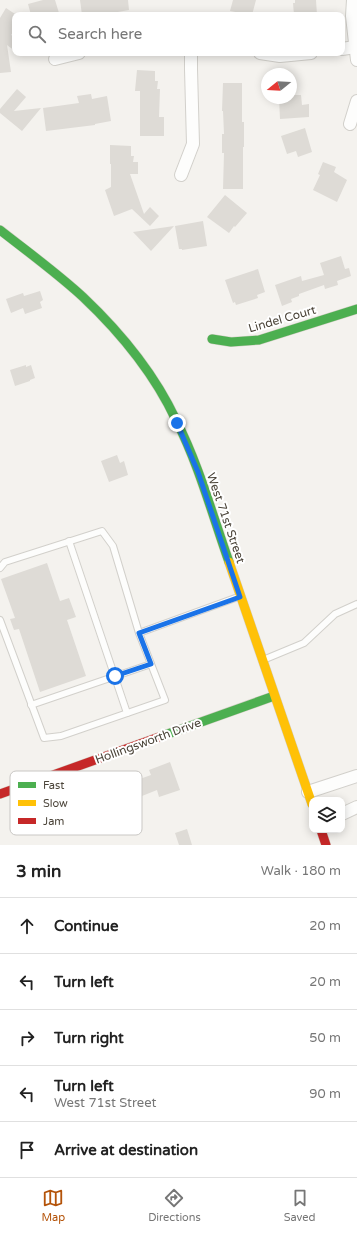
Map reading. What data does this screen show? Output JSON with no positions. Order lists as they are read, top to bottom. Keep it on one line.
{"streets":{"main road":["Lindel Court","West 71st Street","Hollingsworth Drive"]},"crossings":[["West 71st Street","Hollingsworth Drive"]],"legend":["Fast","Slow","Jam"],"north":"left","page":{"search":"Search here","heading":["3 min","Walk · 180 m"],"list":[["Continue","20 m"],["Turn left","20 m"],["Turn right","50 m"],["Turn left","West 71st Street","90 m"],"Arrive at destination"],"nav":["Map","Directions","Saved"]}}
